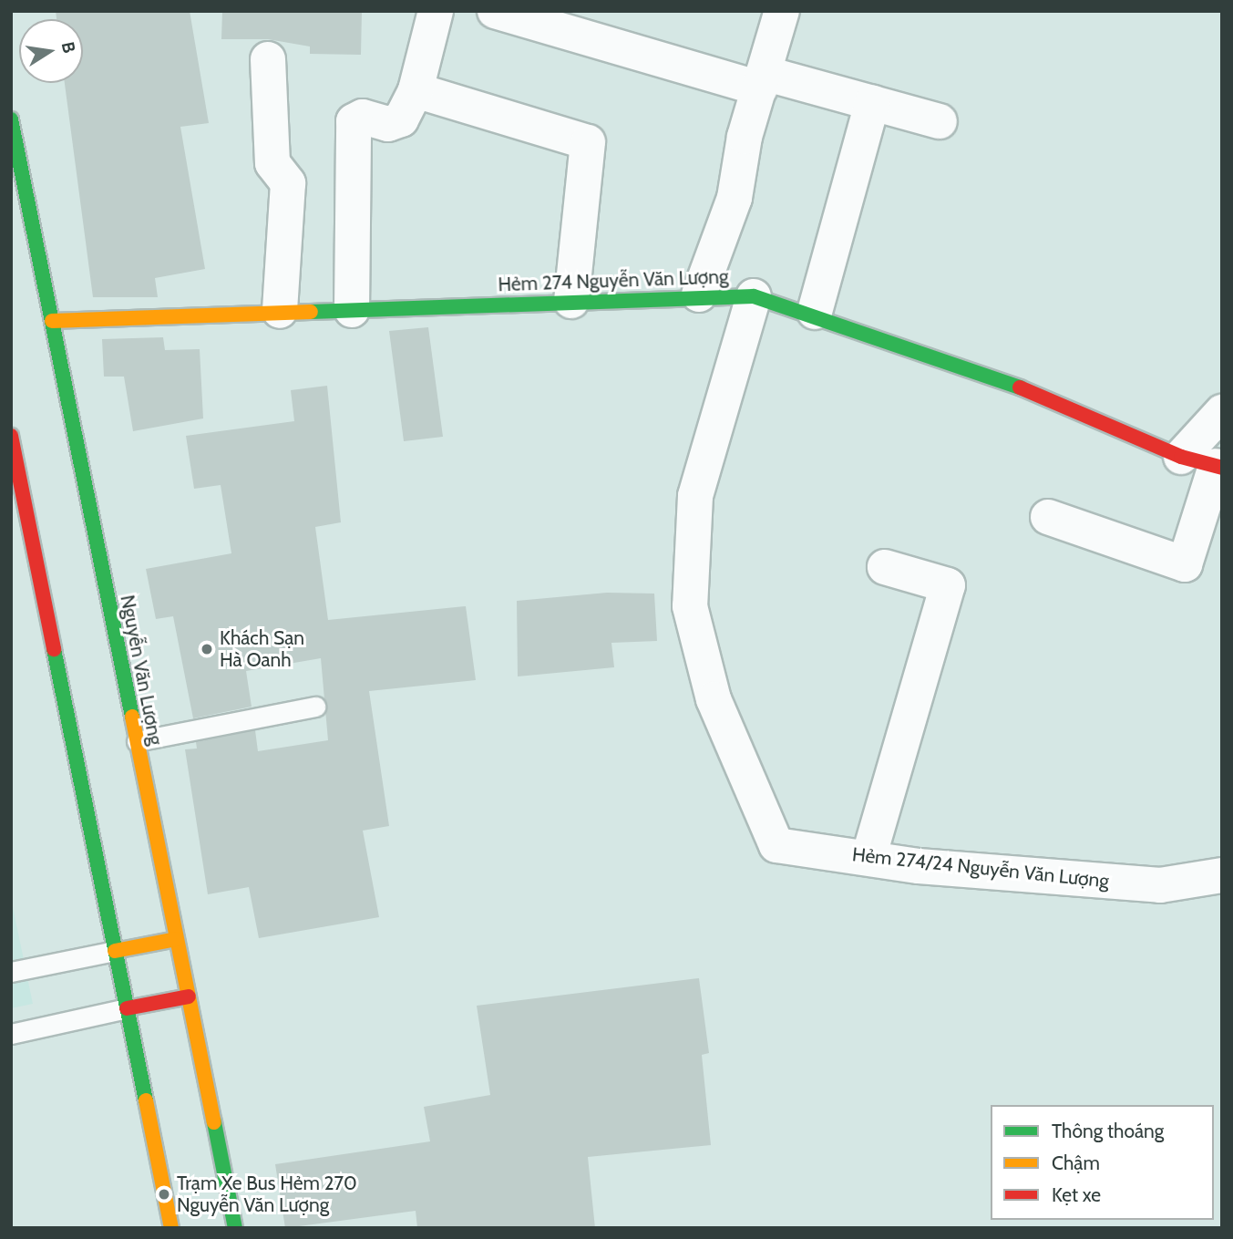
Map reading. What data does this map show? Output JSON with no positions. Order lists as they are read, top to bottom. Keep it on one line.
{"streets":{"street":["Hẻm 274 Nguyễn Văn Lượng","Nguyễn Văn Lượng","Hẻm 274/24 Nguyễn Văn Lượng"]},"crossings":[["Hẻm 274 Nguyễn Văn Lượng","Nguyễn Văn Lượng"],["Hẻm 274 Nguyễn Văn Lượng","Hẻm 274/24 Nguyễn Văn Lượng"]],"places":["Khách Sạn Hà Oanh","Trạm Xe Bus Hẻm 270 Nguyễn Văn Lượng"],"legend":["Thông thoáng","Chậm","Kẹt xe"],"north":"right"}
